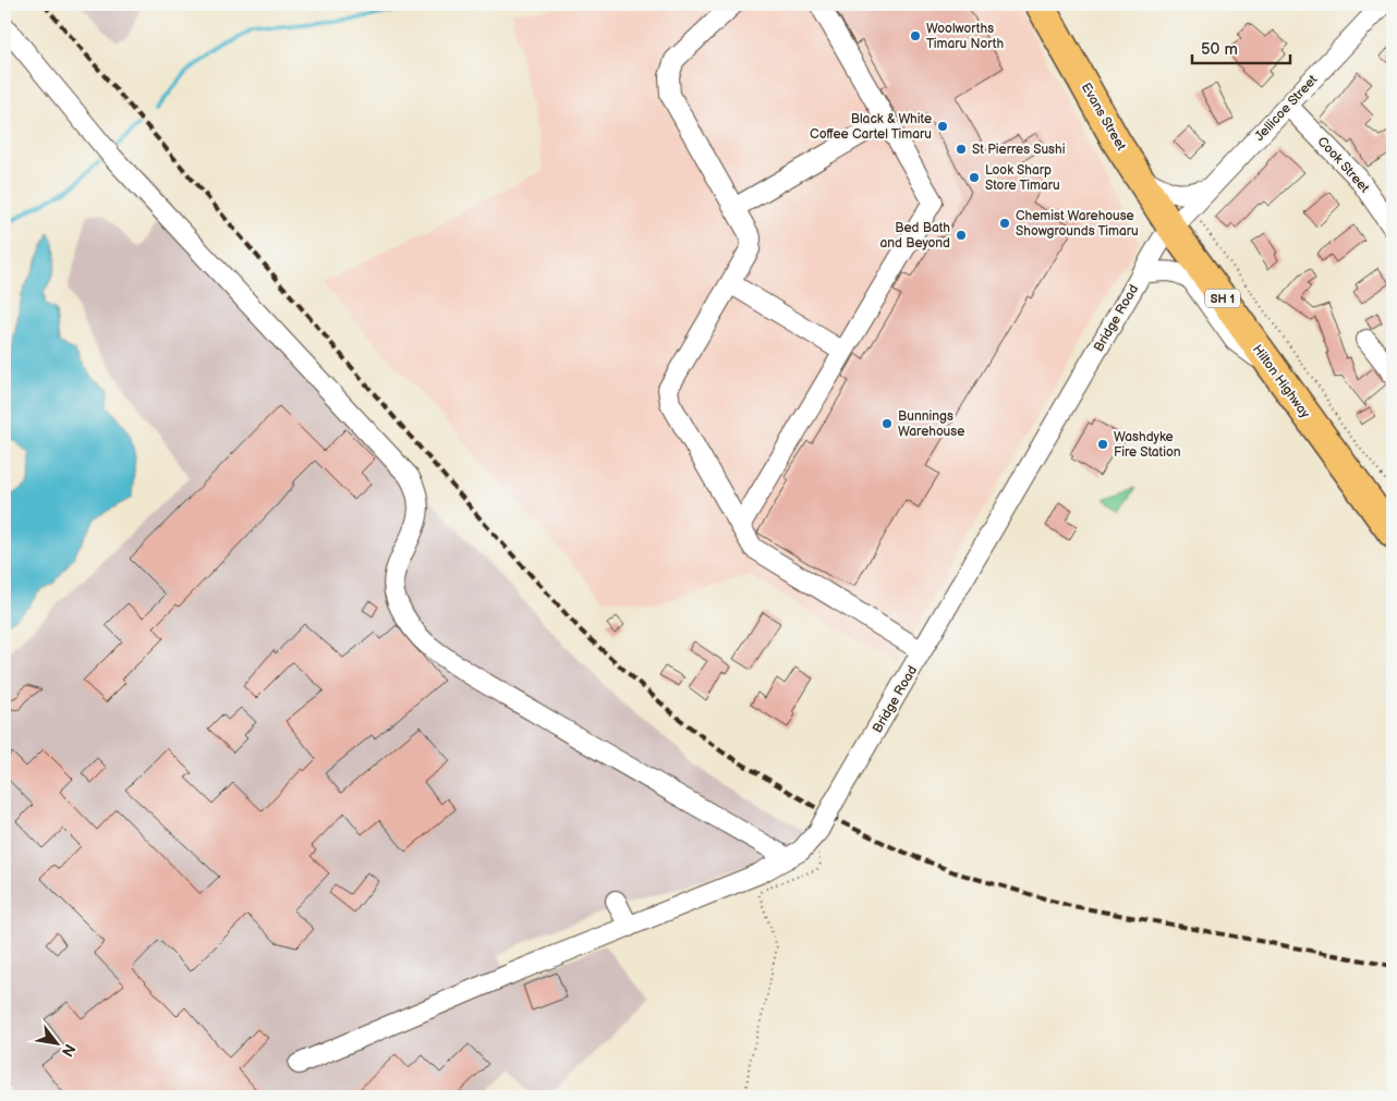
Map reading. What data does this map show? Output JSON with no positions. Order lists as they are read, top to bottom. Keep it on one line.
{"streets":{"highway":["Evans Street","SH 1","Hilton Highway"],"street":["Jellicoe Street","Cook Street","Bridge Road"]},"crossings":[["Jellicoe Street","Evans Street"],["Jellicoe Street","Cook Street"],["Jellicoe Street","Bridge Road"],["Jellicoe Street","Hilton Highway"],["Evans Street","Bridge Road"],["Evans Street","Hilton Highway"],["Bridge Road","Hilton Highway"]],"places":["Woolworths Timaru North","Black & White Coffee Cartel Timaru","St Pierres Sushi","Look Sharp Store Timaru","Chemist Warehouse Showgrounds Timaru","Bed Bath and Beyond","Bunnings Warehouse","Washdyke Fire Station"],"scale_bar":"50 m","north":"bottom right"}
